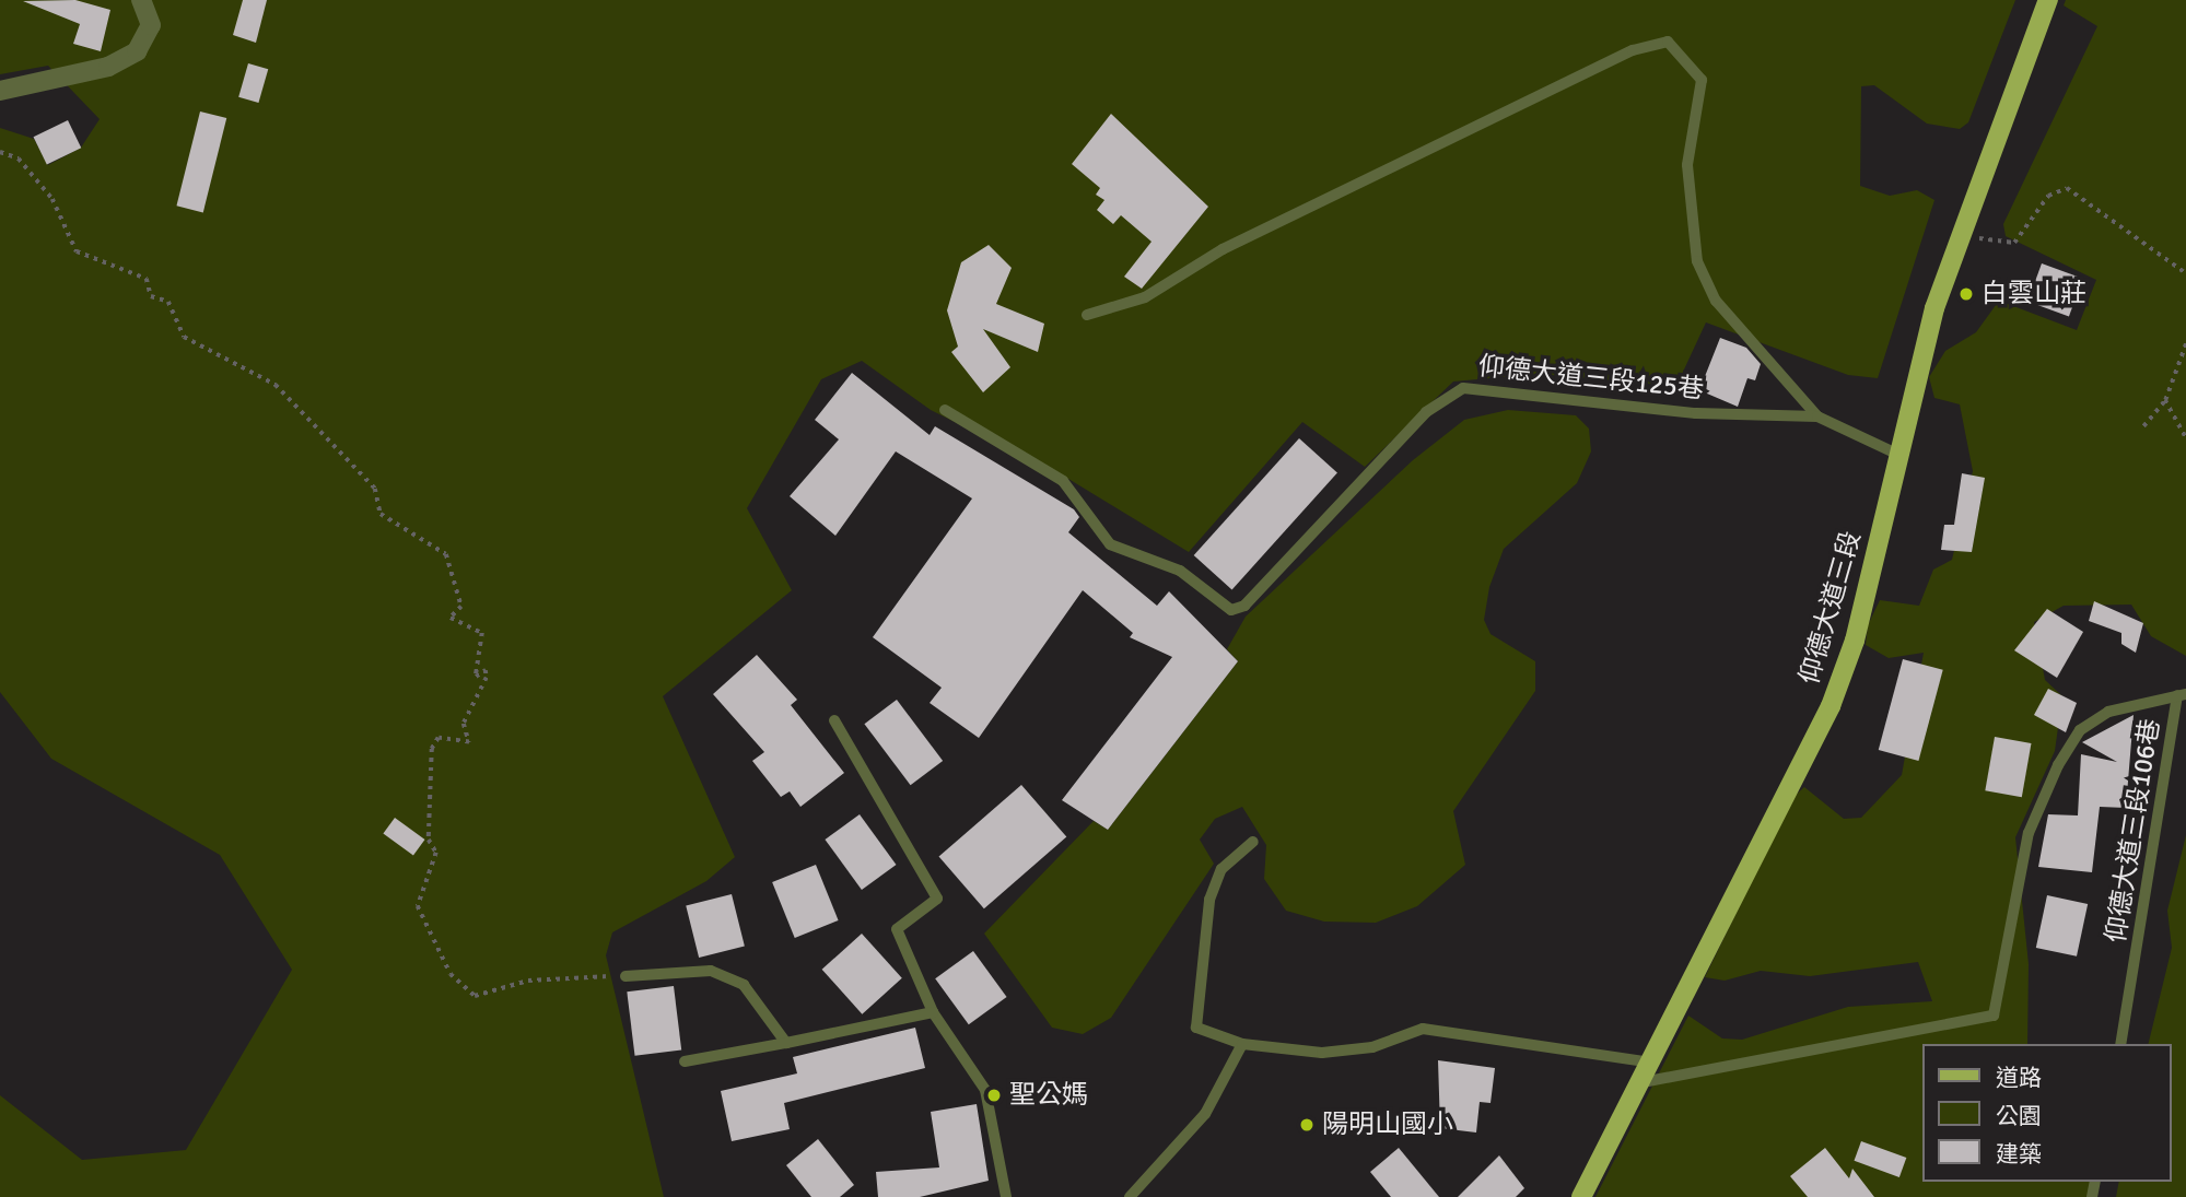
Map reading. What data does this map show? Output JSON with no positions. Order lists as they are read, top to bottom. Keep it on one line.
{"streets":{"main road":["仰德大道三段"],"lane":["仰德大道三段125巷","仰德大道三段106巷"]},"crossings":[["仰德大道三段125巷","仰德大道三段"],["仰德大道三段","仰德大道三段106巷"]],"places":["白雲山莊","聖公媽","陽明山國小"],"legend":["道路","公園","建築"]}
